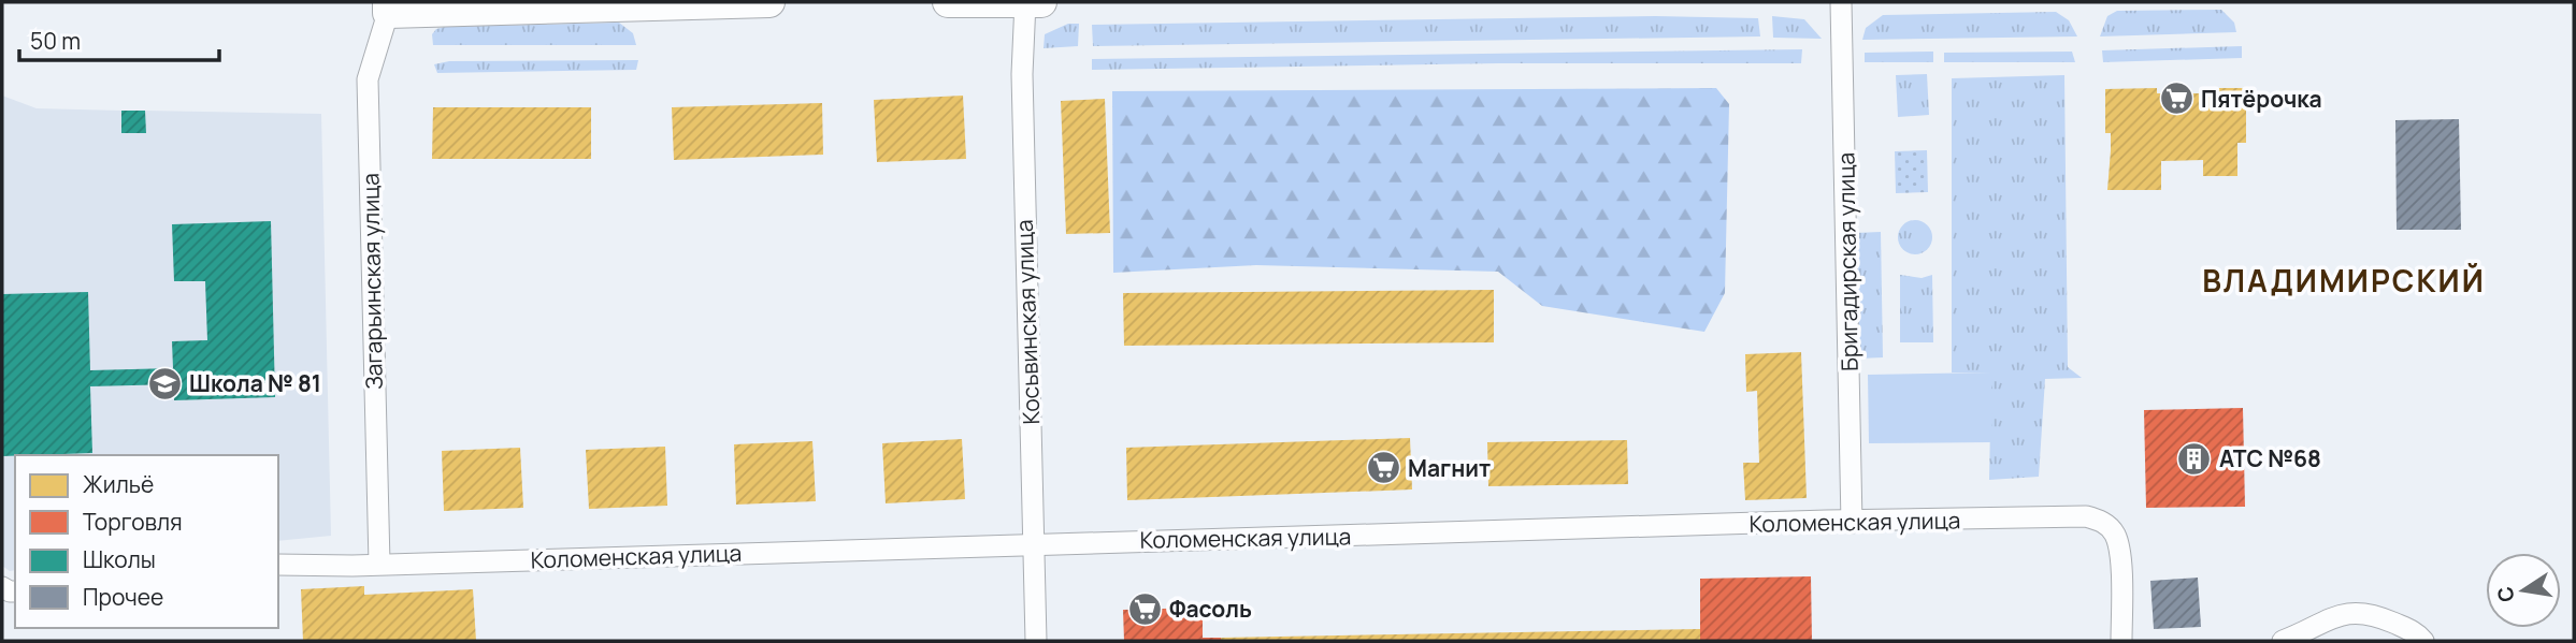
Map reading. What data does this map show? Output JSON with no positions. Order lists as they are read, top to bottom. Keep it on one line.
{"streets":{"street":["Бригадирская улица","Загарьинская улица","Косьвинская улица","Коломенская улица"]},"crossings":[["Бригадирская улица","Коломенская улица"],["Загарьинская улица","Коломенская улица"],["Косьвинская улица","Коломенская улица"]],"districts":["ВЛАДИМИРСКИЙ"],"places":{"supermarket":["Пятёрочка","Магнит","Фасоль"],"school or university":["Школа № 81"],"building":["АТС №68"]},"legend":["Жильё","Торговля","Школы","Прочее"],"scale_bar":"50 m","north":"left"}
